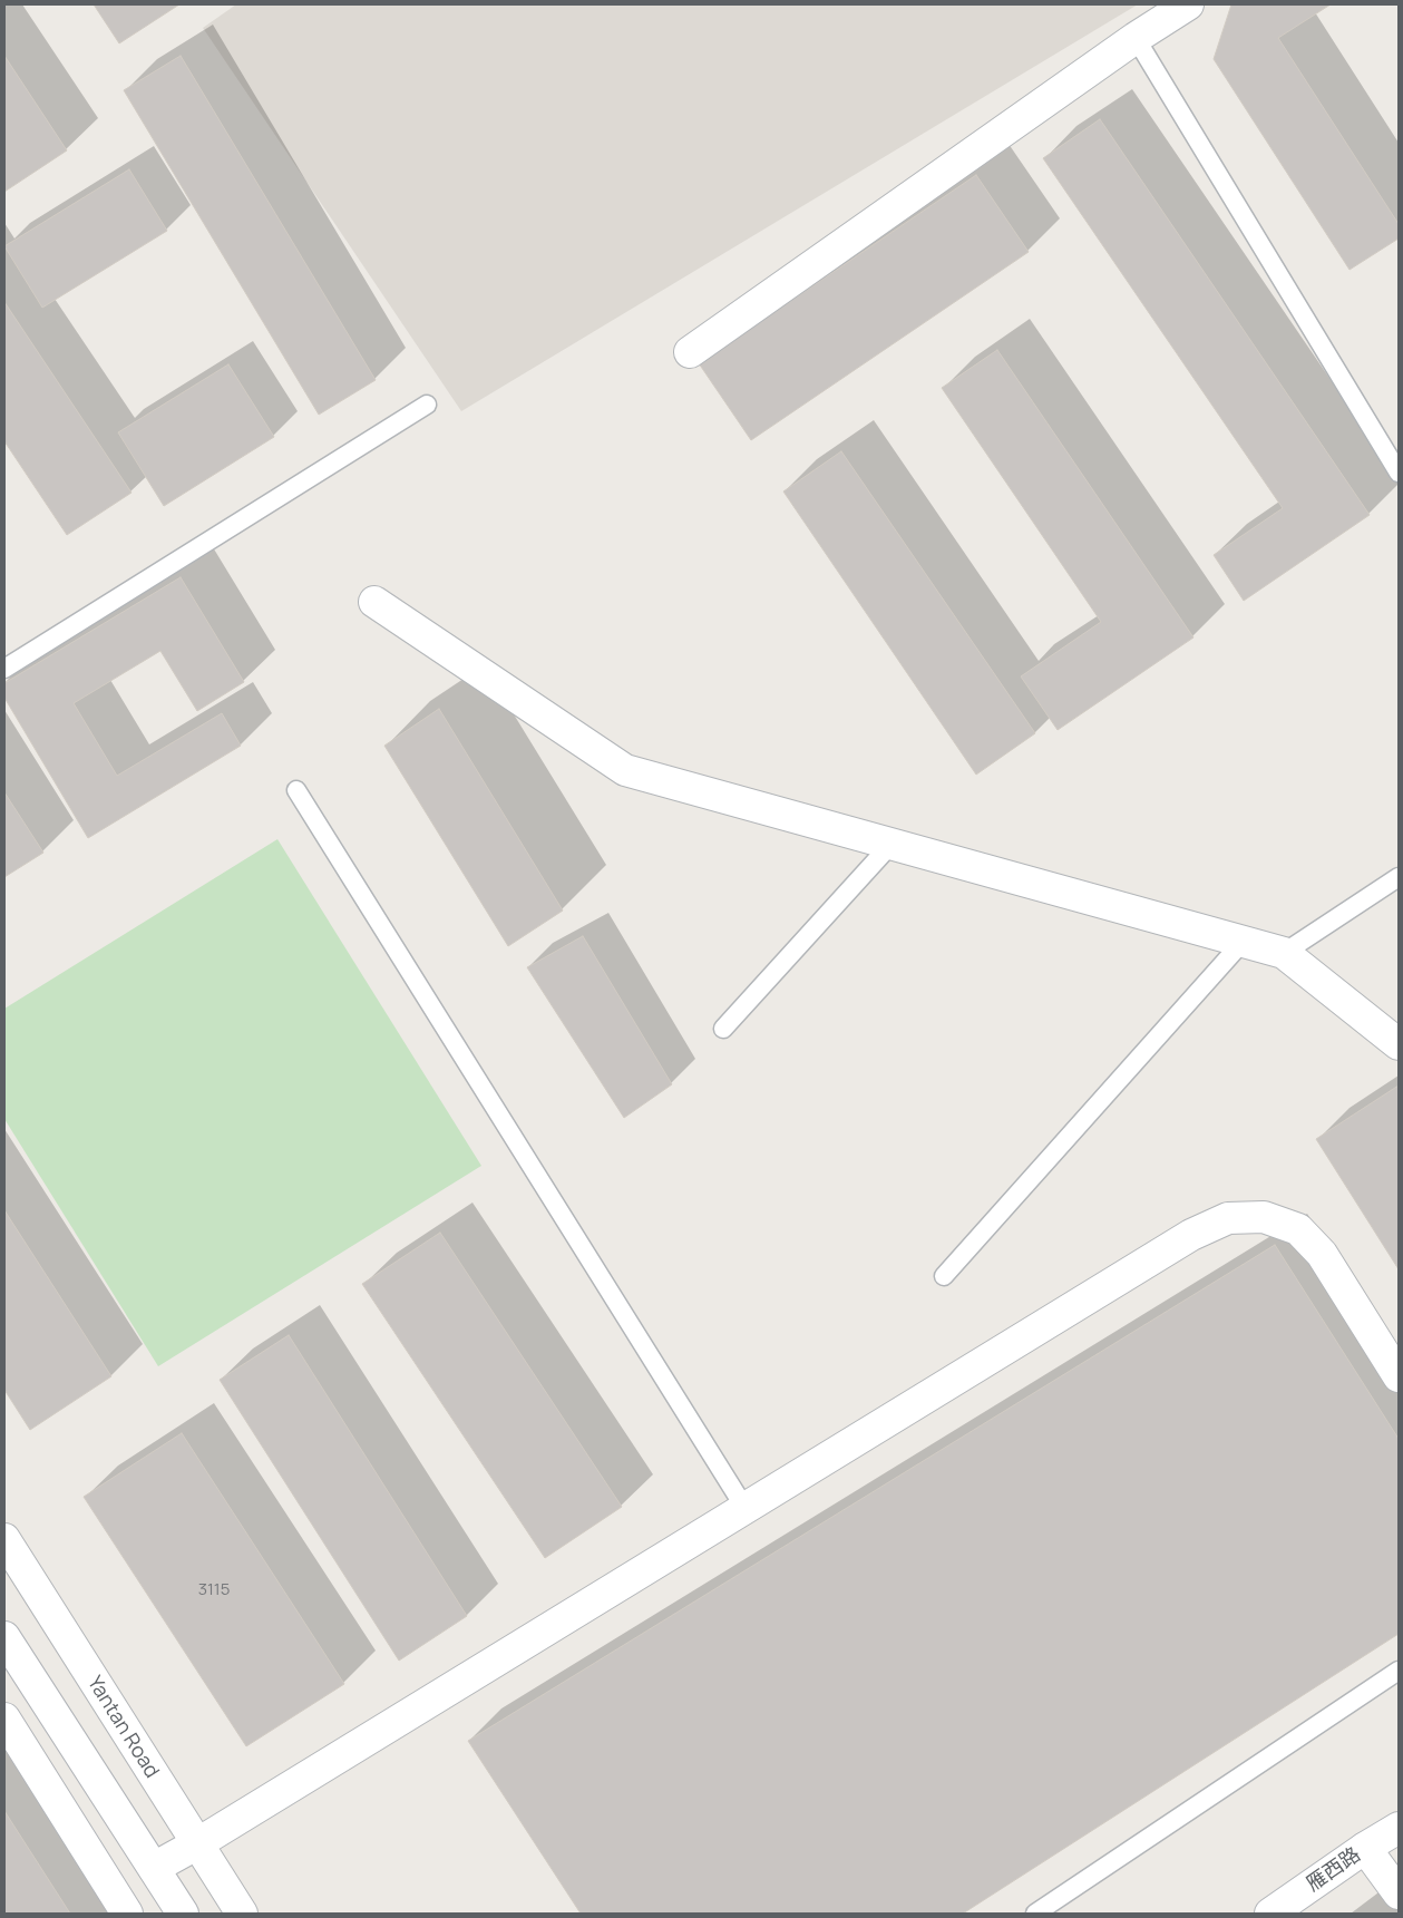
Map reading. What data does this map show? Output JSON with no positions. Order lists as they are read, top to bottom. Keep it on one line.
{"streets":{"street":["Yantan Road","雁西路"]},"house_numbers":["3115"]}
